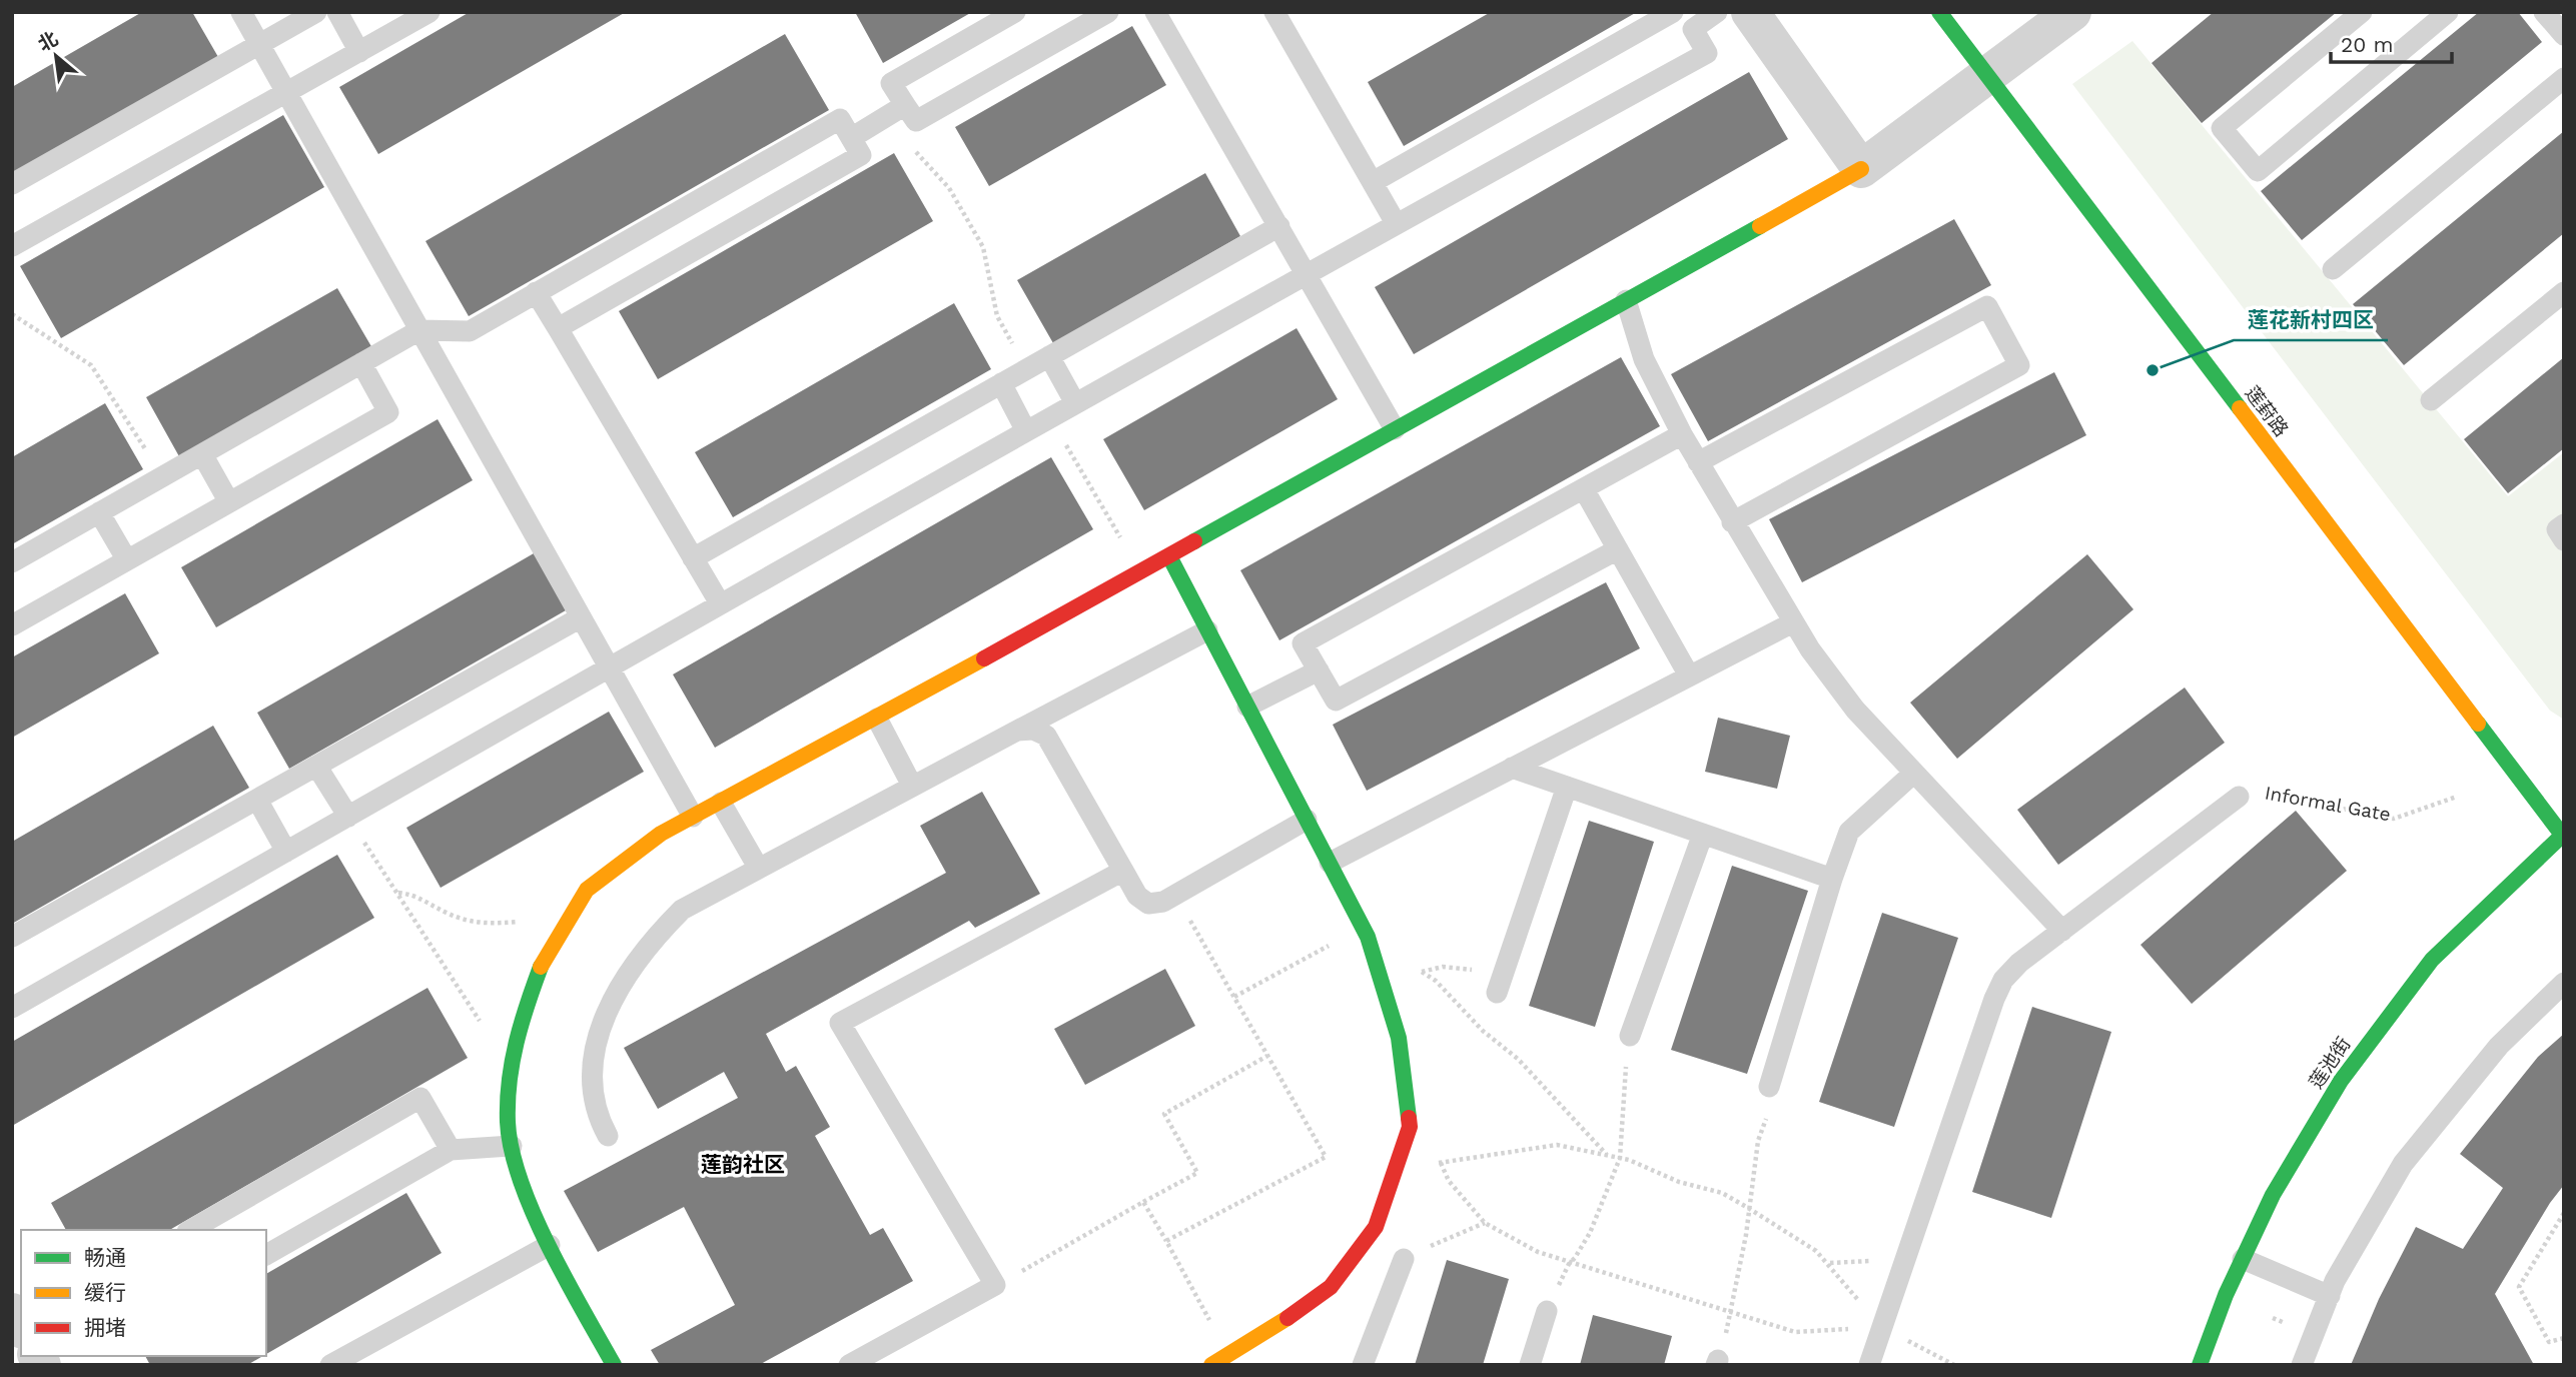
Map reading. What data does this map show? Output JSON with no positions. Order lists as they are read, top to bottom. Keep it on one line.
{"streets":{"street":["莲葑路","莲池街"],"path":["Informal Gate"]},"crossings":[["莲葑路","莲池街"]],"districts":["莲韵社区"],"places":["莲花新村四区"],"legend":["畅通","缓行","拥堵"],"scale_bar":"20 m","north":"top left"}
